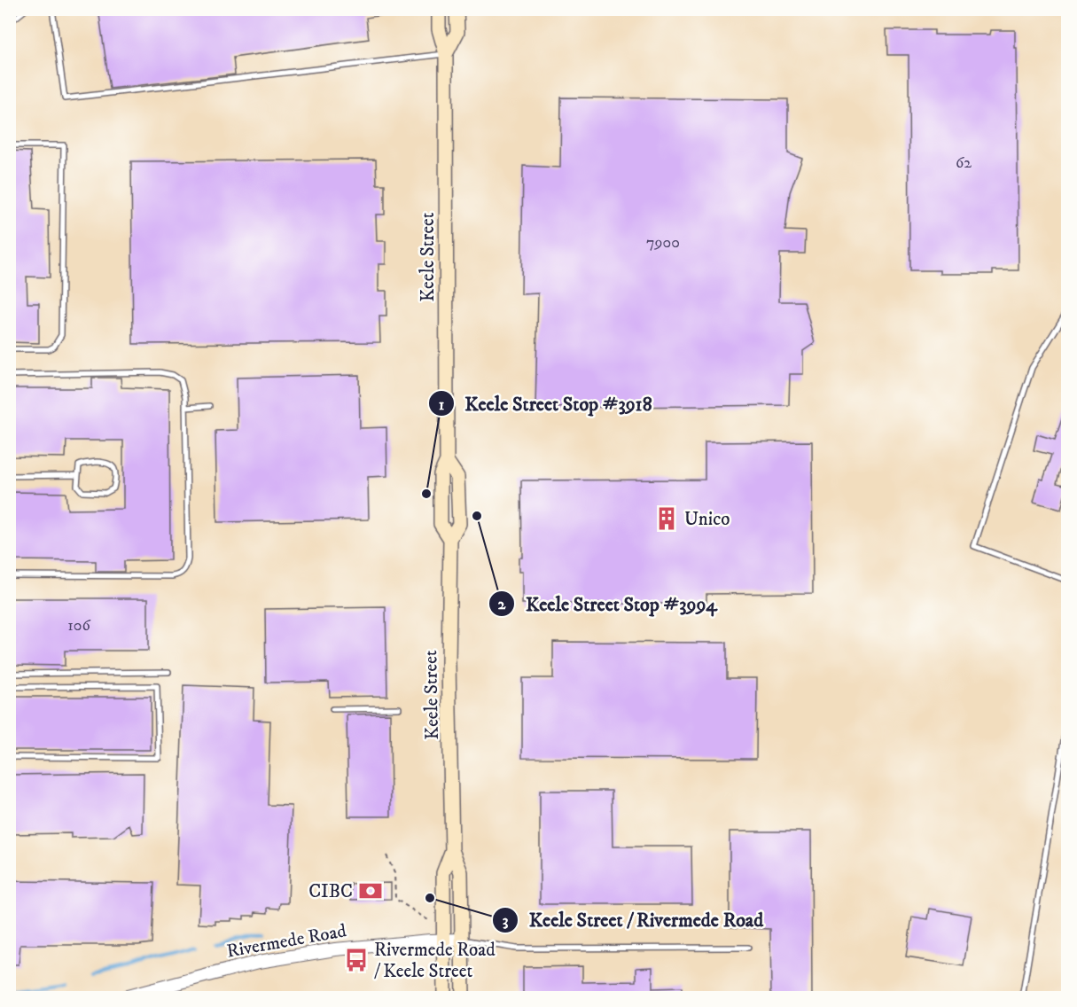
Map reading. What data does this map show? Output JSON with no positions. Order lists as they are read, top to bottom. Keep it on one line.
{"streets":{"main road":["Keele Street"],"street":["Rivermede Road"]},"crossings":[["Keele Street","Rivermede Road"]],"places":{"other":["Keele Street Stop #3918","Keele Street Stop #3994","Keele Street / Rivermede Road"],"building":["Unico"],"bank":["CIBC"],"bus stop":["Rivermede Road / Keele Street"]},"house_numbers":["62","7900","106"]}
